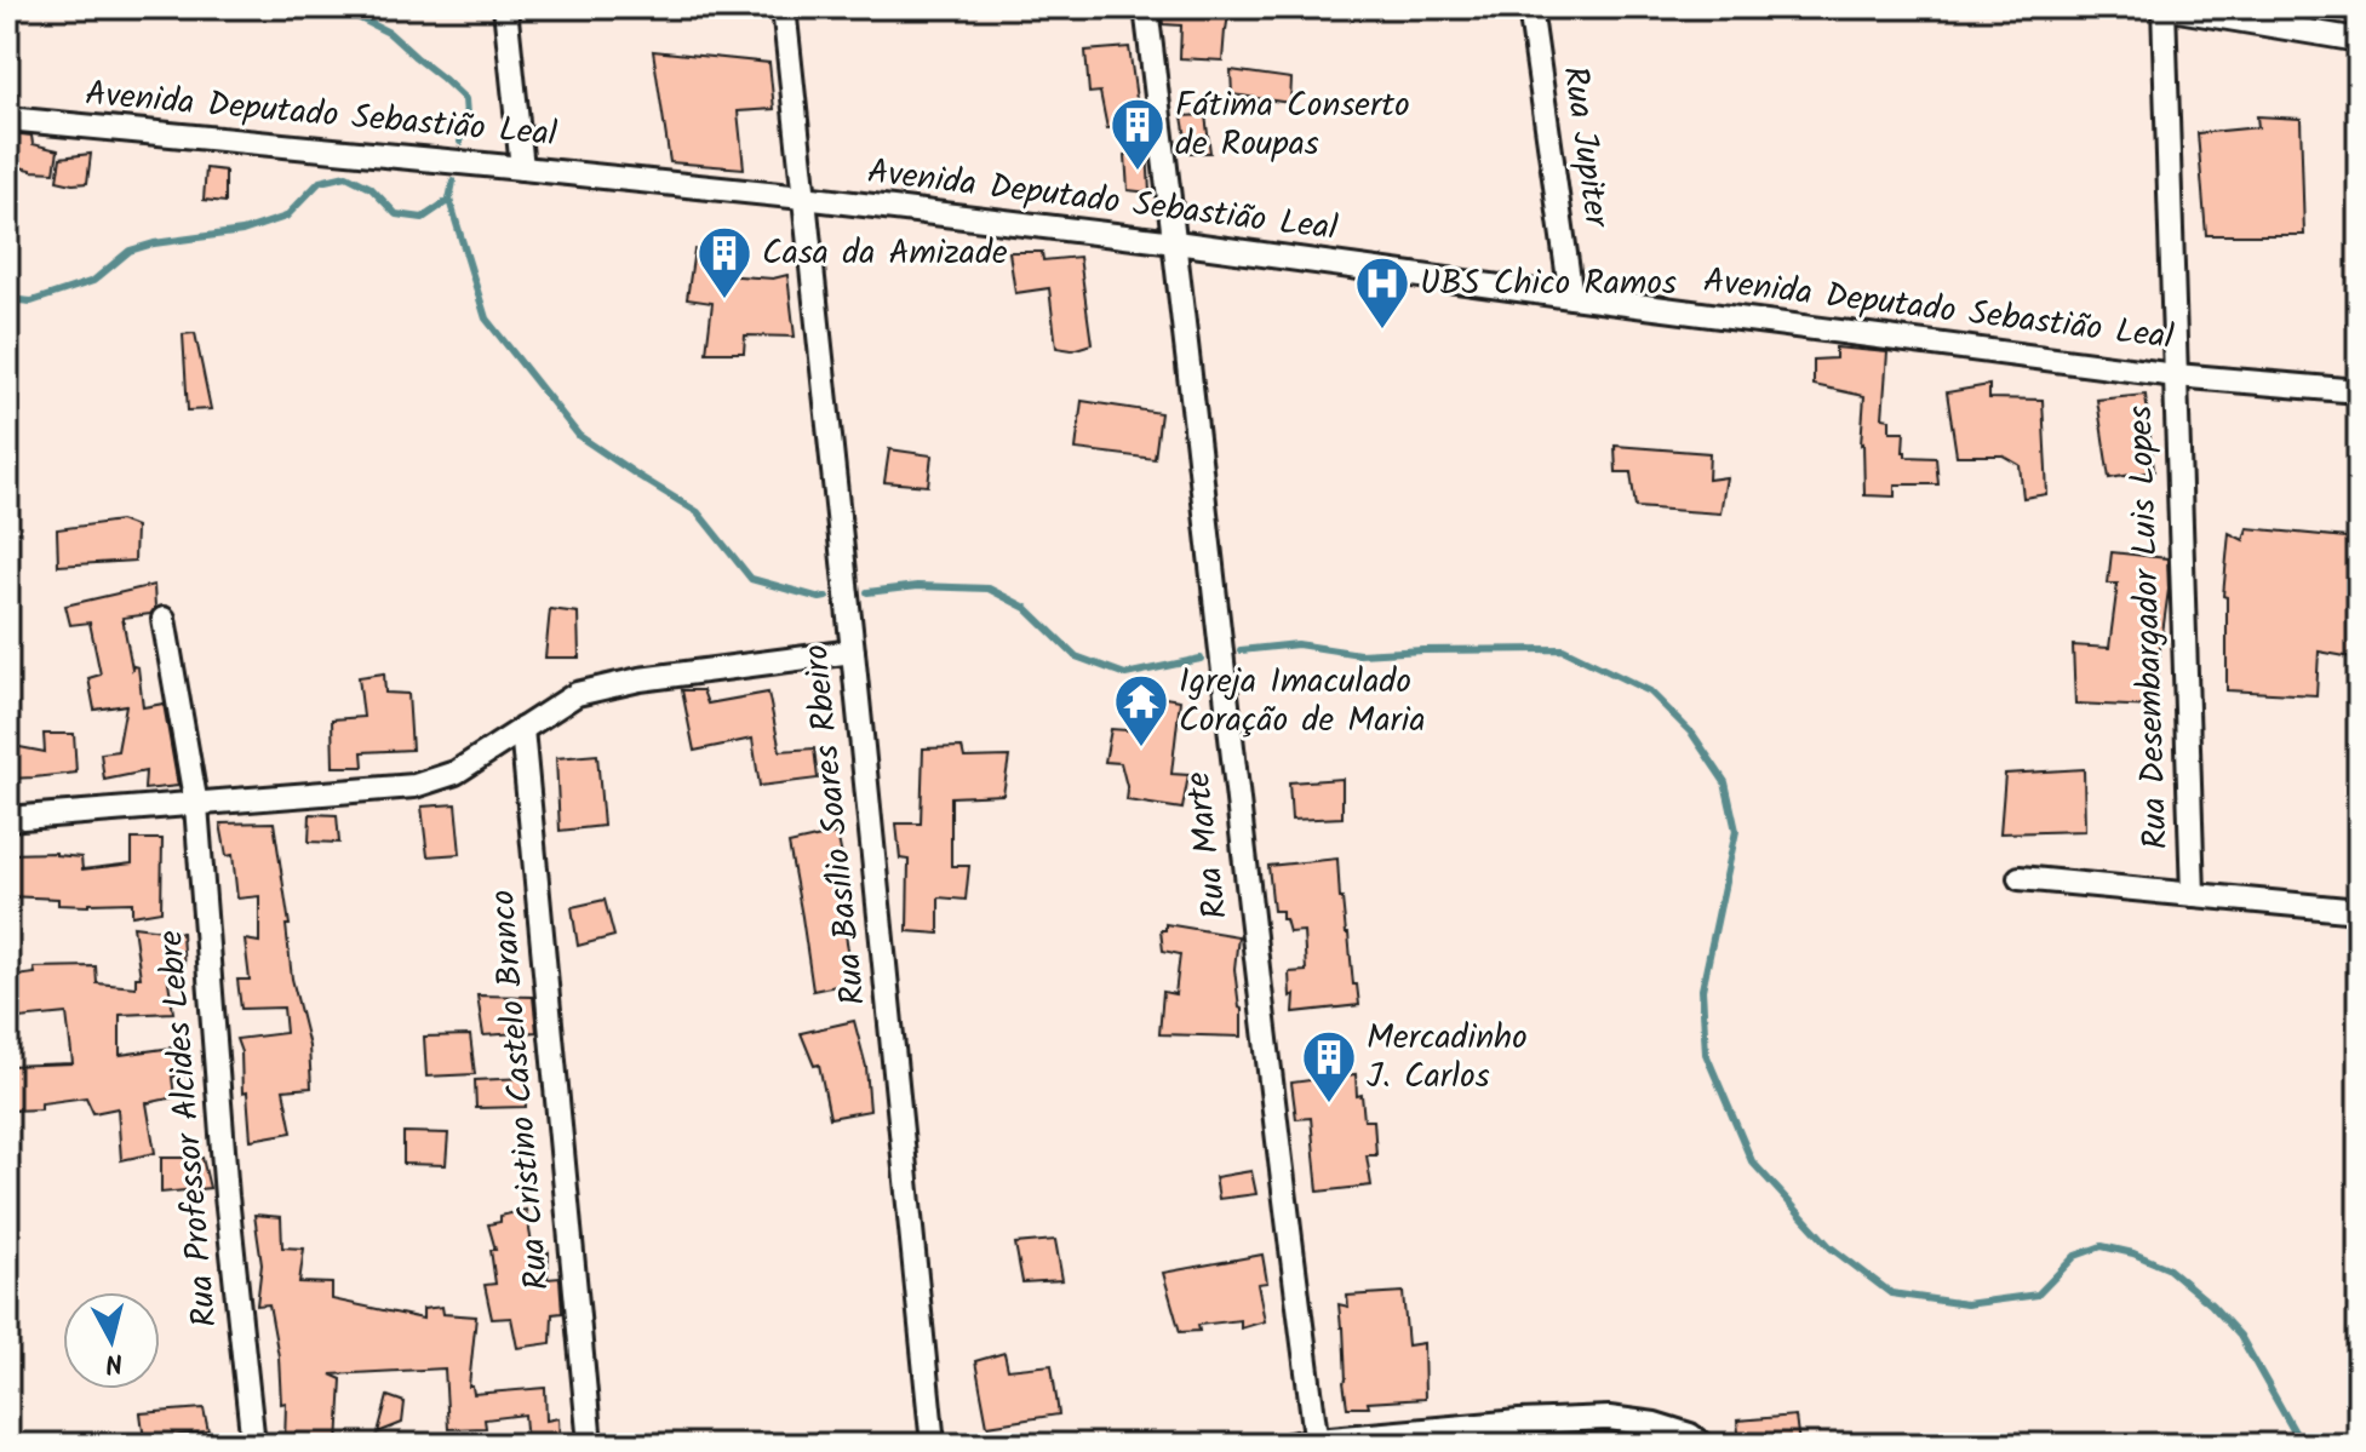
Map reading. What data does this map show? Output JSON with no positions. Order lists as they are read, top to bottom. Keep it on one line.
{"streets":{"street":["Avenida Deputado Sebastião Leal","Rua Jupiter","Rua Desembargador Luis Lopes","Rua Basílio Soares Rbeiro","Rua Marte","Rua Cristino Castelo Branco","Rua Professor Alcides Lebre"]},"crossings":[["Avenida Deputado Sebastião Leal","Rua Jupiter"],["Avenida Deputado Sebastião Leal","Rua Desembargador Luis Lopes"],["Avenida Deputado Sebastião Leal","Rua Basílio Soares Rbeiro"],["Avenida Deputado Sebastião Leal","Rua Marte"]],"places":{"building":["Fátima Conserto de Roupas","Casa da Amizade","Mercadinho J. Carlos"],"hospital":["UBS Chico Ramos"],"temple":["Igreja Imaculado Coração de Maria"]},"north":"bottom"}
